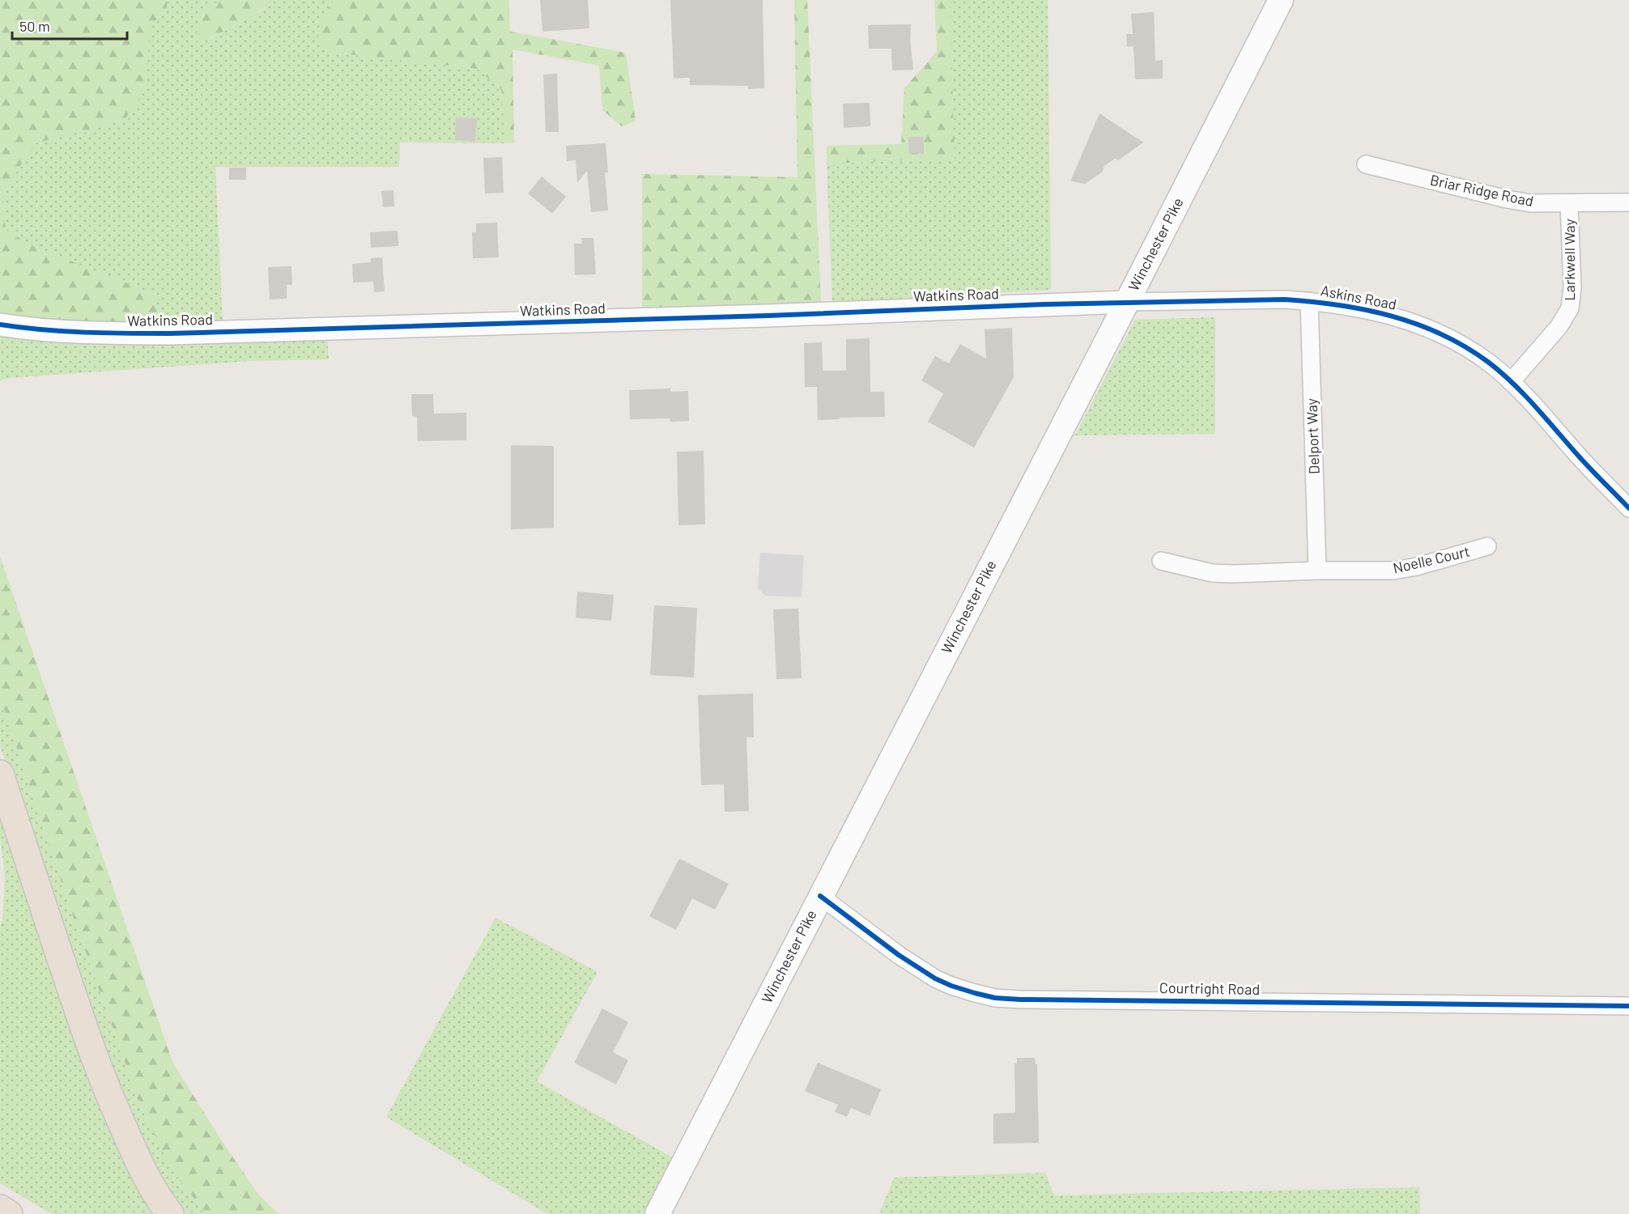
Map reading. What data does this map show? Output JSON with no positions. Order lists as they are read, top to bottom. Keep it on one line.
{"streets":{"main road":["Winchester Pike"],"street":["Briar Ridge Road","Larkwell Way","Watkins Road","Askins Road","Delport Way","Noelle Court","Courtright Road"]},"crossings":[["Briar Ridge Road","Larkwell Way"],["Winchester Pike","Watkins Road"],["Winchester Pike","Askins Road"],["Winchester Pike","Courtright Road"],["Larkwell Way","Askins Road"],["Watkins Road","Askins Road"],["Askins Road","Delport Way"],["Delport Way","Noelle Court"]],"scale_bar":"50 m"}
